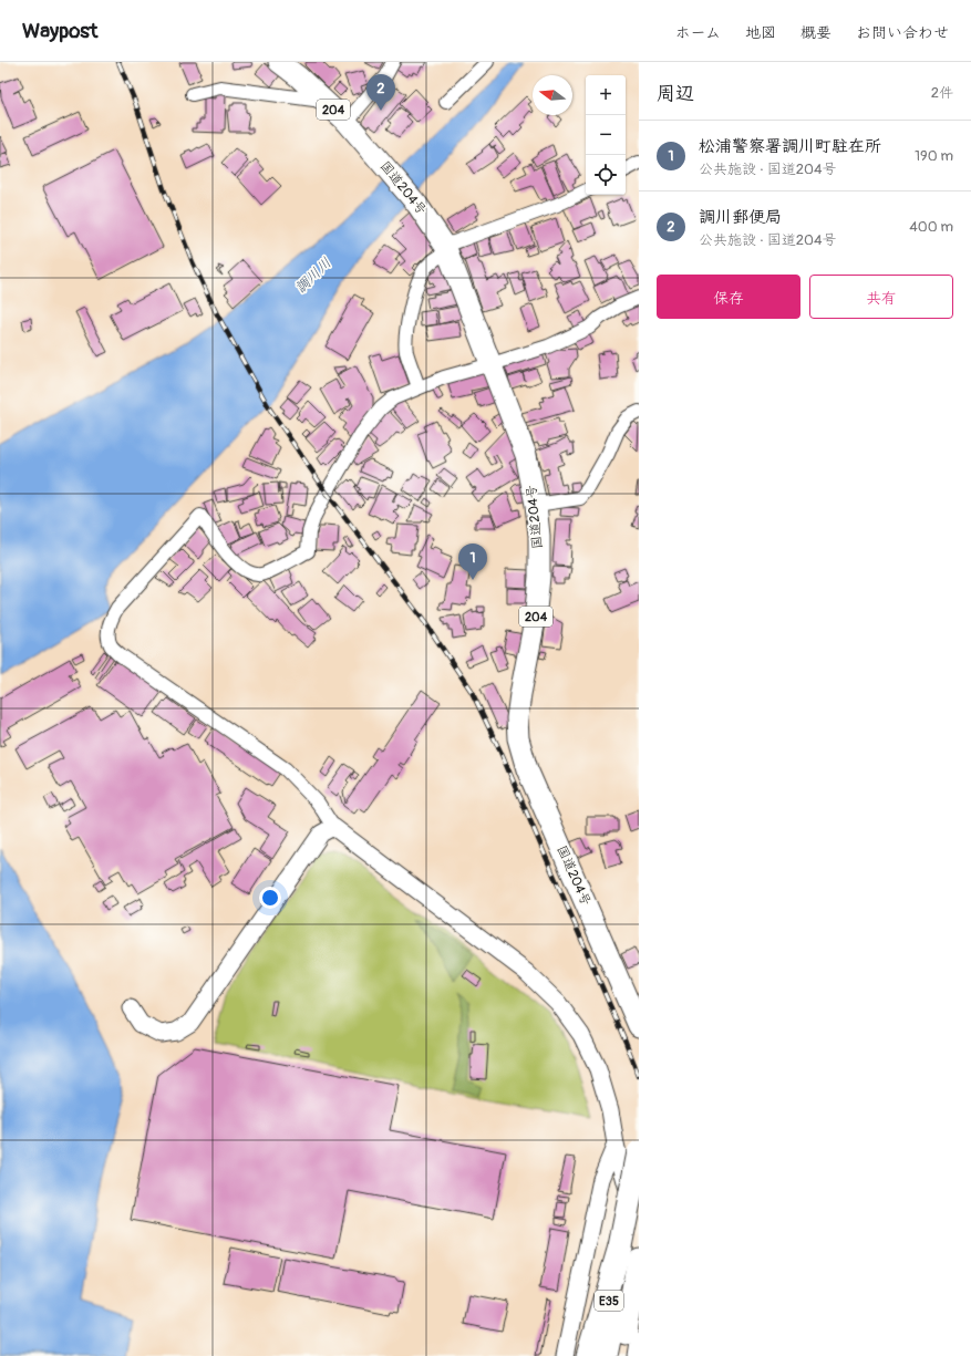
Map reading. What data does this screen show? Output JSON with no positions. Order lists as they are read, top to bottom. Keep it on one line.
{"streets":{"highway":["204","国道204号","E35"]},"water":["調川川"],"north":"left","page":{"header":"Waypost","nav":["ホーム","地図","概要","お問い合わせ"],"heading":["周辺","2件"],"pins":["2","1"],"map_buttons":["+","−"],"list":[{"mark":"1","name":"松浦警察署調川町駐在所","note":"公共施設 · 国道204号","value":"190 m"},{"mark":"2","name":"調川郵便局","note":"公共施設 · 国道204号","value":"400 m"}],"buttons":["保存","共有"]}}
